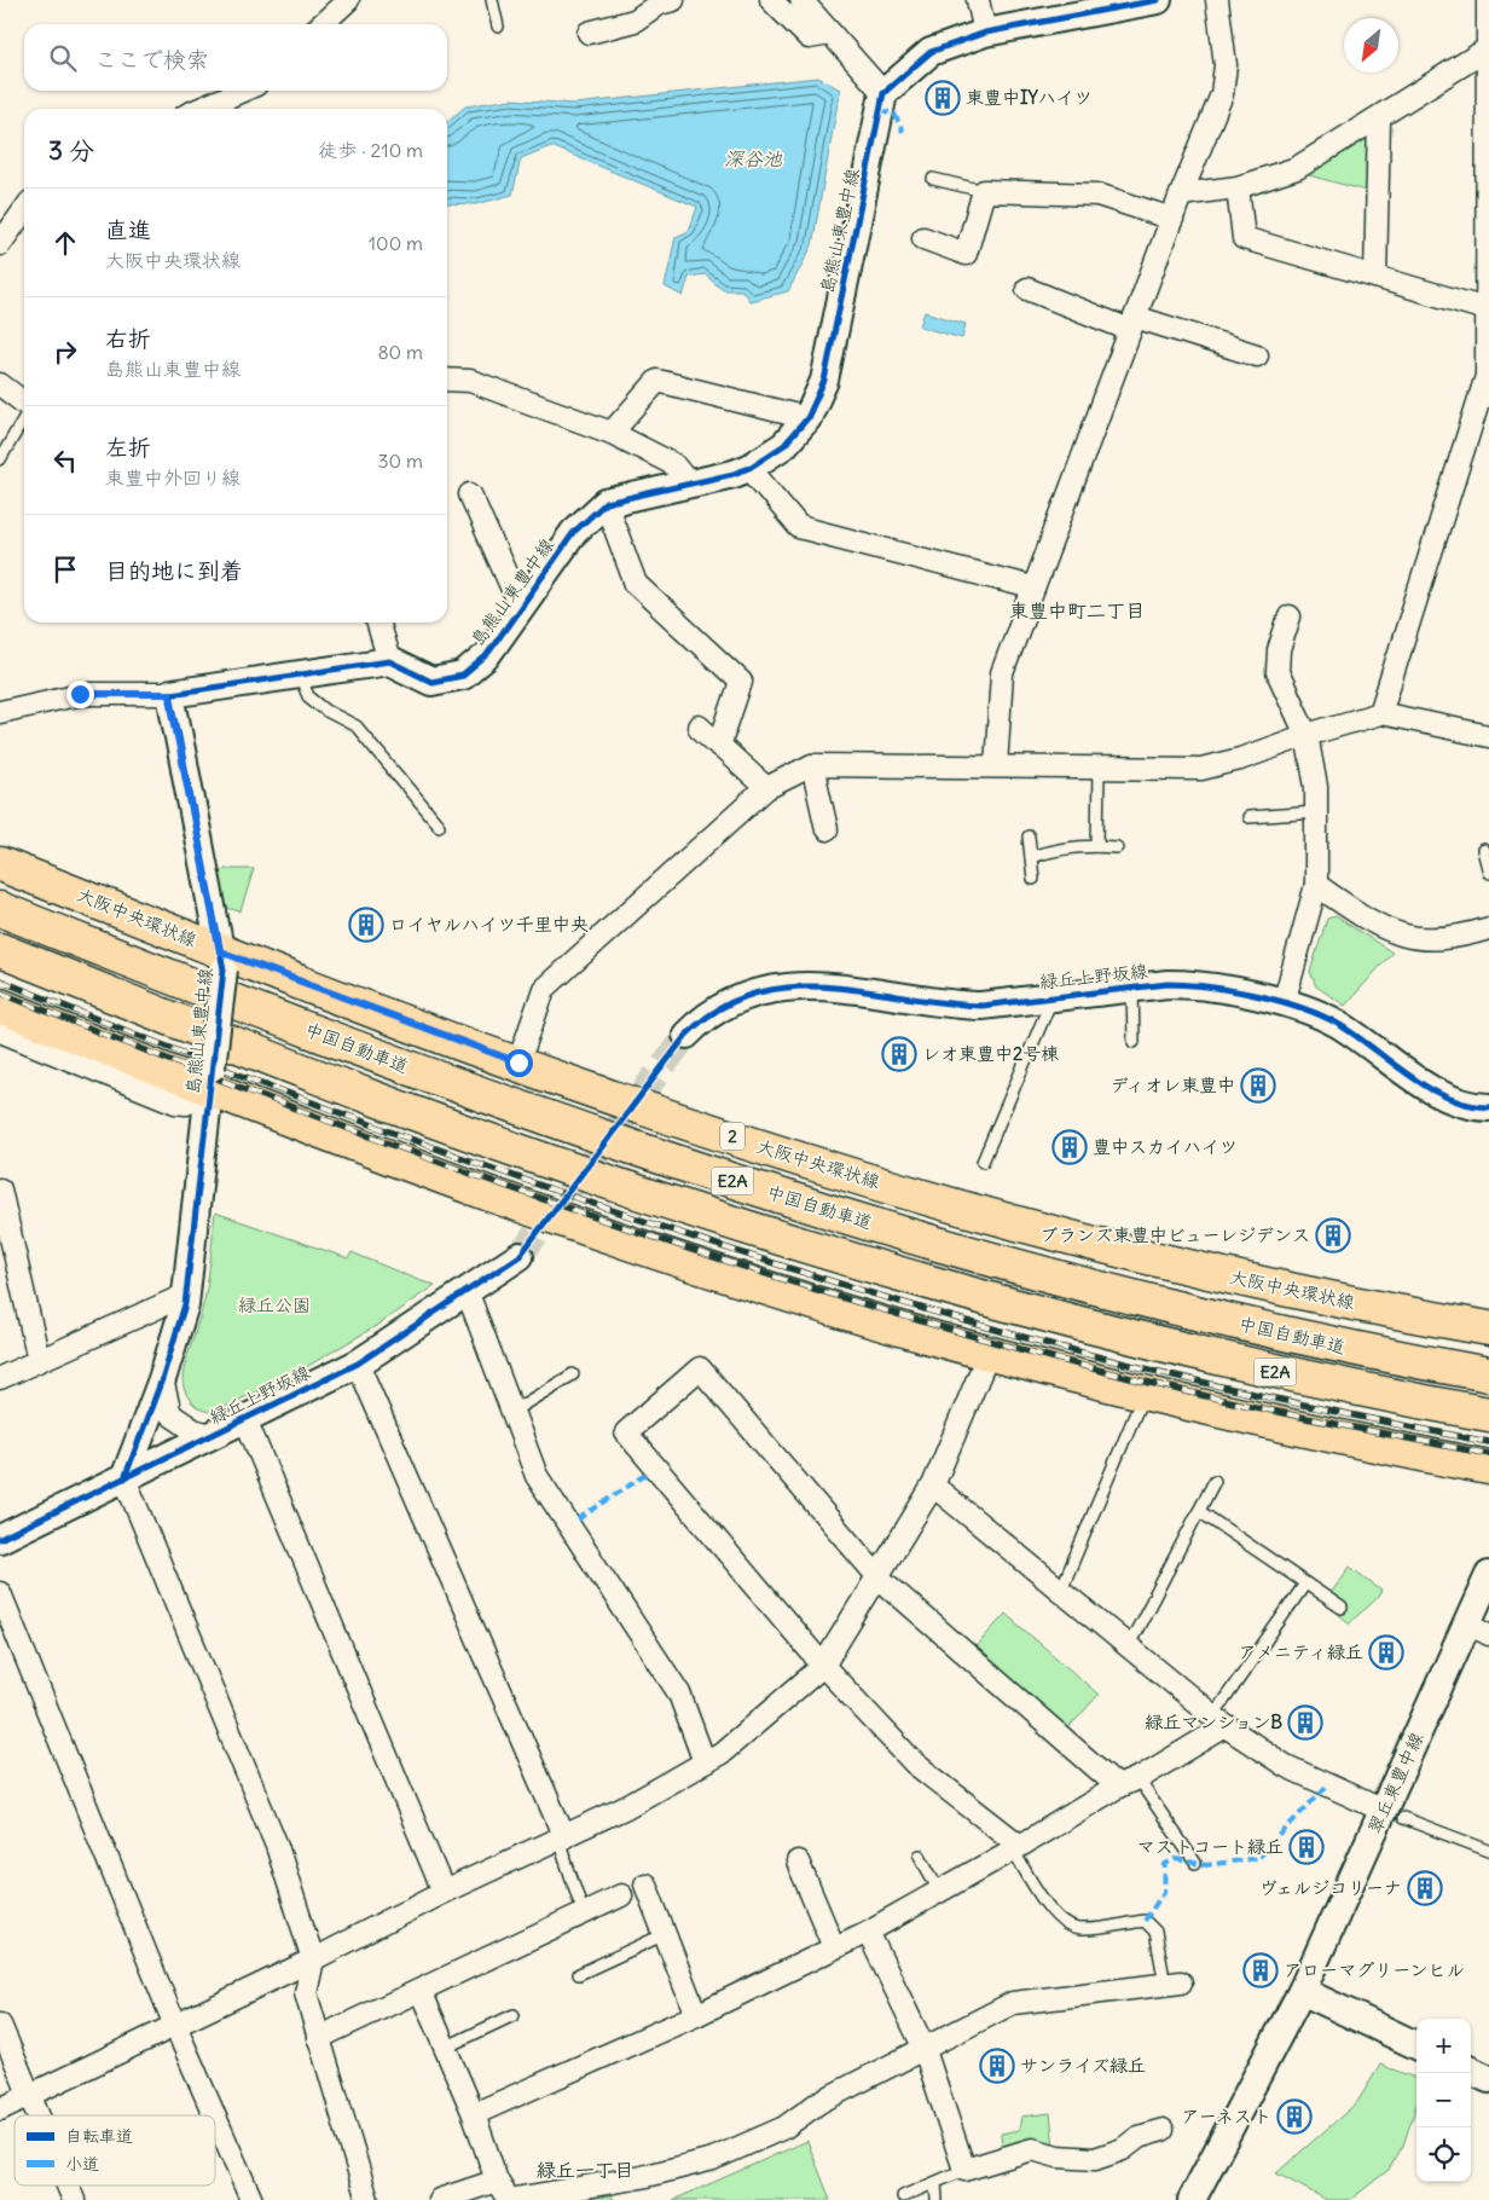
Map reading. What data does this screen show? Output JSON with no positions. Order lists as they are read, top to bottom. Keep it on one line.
{"streets":{"main road":["大阪中央環状線","中国自動車道","2","E2A"],"street":["島熊山東豊中線","緑丘上野坂線","翠丘東豊中線"]},"crossings":[["島熊山東豊中線","大阪中央環状線"],["島熊山東豊中線","緑丘上野坂線"]],"districts":["東豊中町二丁目","緑丘一丁目"],"water":["深谷池"],"parks":["緑丘公園"],"places":{"building":["東豊中IYハイツ","ロイヤルハイツ千里中央","レオ東豊中2号棟","ディオレ東豊中","豊中スカイハイツ","ブランズ東豊中ビューレジデンス","アメニティ緑丘","緑丘マンションB","マストコート緑丘","ヴェルジコリーナ","アローマグリーンヒル","サンライズ緑丘","アーネスト"]},"legend":["自転車道","小道"],"north":"bottom left","page":{"search":"ここで検索","heading":["3 分","徒歩 · 210 m"],"list":[["直進","大阪中央環状線","100 m"],["右折","島熊山東豊中線","80 m"],["左折","東豊中外回り線","30 m"],"目的地に到着"],"map_buttons":["+","−"]}}
